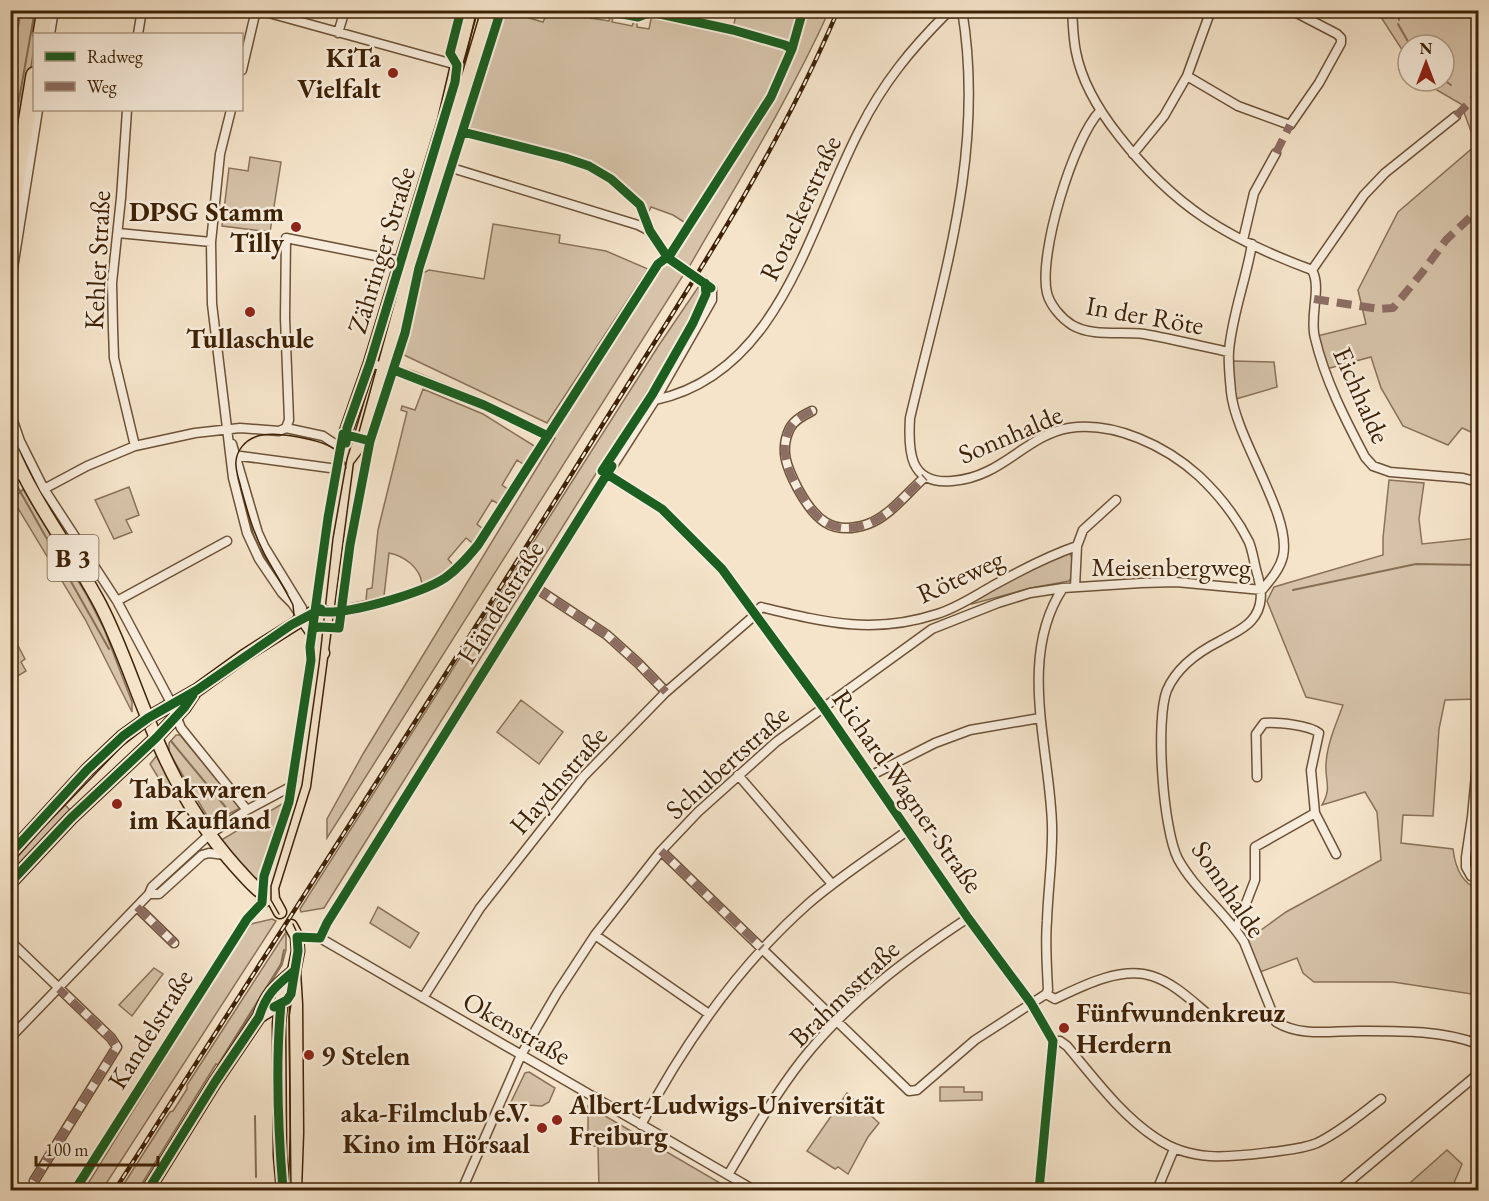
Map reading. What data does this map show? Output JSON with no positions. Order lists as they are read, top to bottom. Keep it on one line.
{"streets":{"main road":["Zähringer Straße","B 3"],"street":["Rotackerstraße","Kehler Straße","In der Röte","Eichhalde","Sonnhalde","Meisenbergweg","Röteweg","Händelstraße","Schubertstraße","Haydnstraße","Richard-Wagner-Straße","Brahmsstraße","Okenstraße","Kandelstraße"]},"crossings":[["Rotackerstraße","Sonnhalde"],["Rotackerstraße","Händelstraße"],["In der Röte","Meisenbergweg"],["Sonnhalde","Meisenbergweg"],["B 3","Kandelstraße"],["Meisenbergweg","Schubertstraße"],["Röteweg","Haydnstraße"],["Röteweg","Richard-Wagner-Straße"],["Händelstraße","Richard-Wagner-Straße"],["Händelstraße","Okenstraße"],["Schubertstraße","Richard-Wagner-Straße"],["Schubertstraße","Okenstraße"],["Haydnstraße","Richard-Wagner-Straße"],["Haydnstraße","Okenstraße"],["Richard-Wagner-Straße","Brahmsstraße"],["Brahmsstraße","Okenstraße"]],"places":["KiTa Vielfalt","DPSG Stamm Tilly","Tullaschule","Tabakwaren im Kaufland","Fünfwundenkreuz Herdern","9 Stelen","Albert-Ludwigs-Universität Freiburg","aka-Filmclub e.V. Kino im Hörsaal"],"legend":["Radweg","Weg"],"scale_bar":"100 m","north":"top"}
